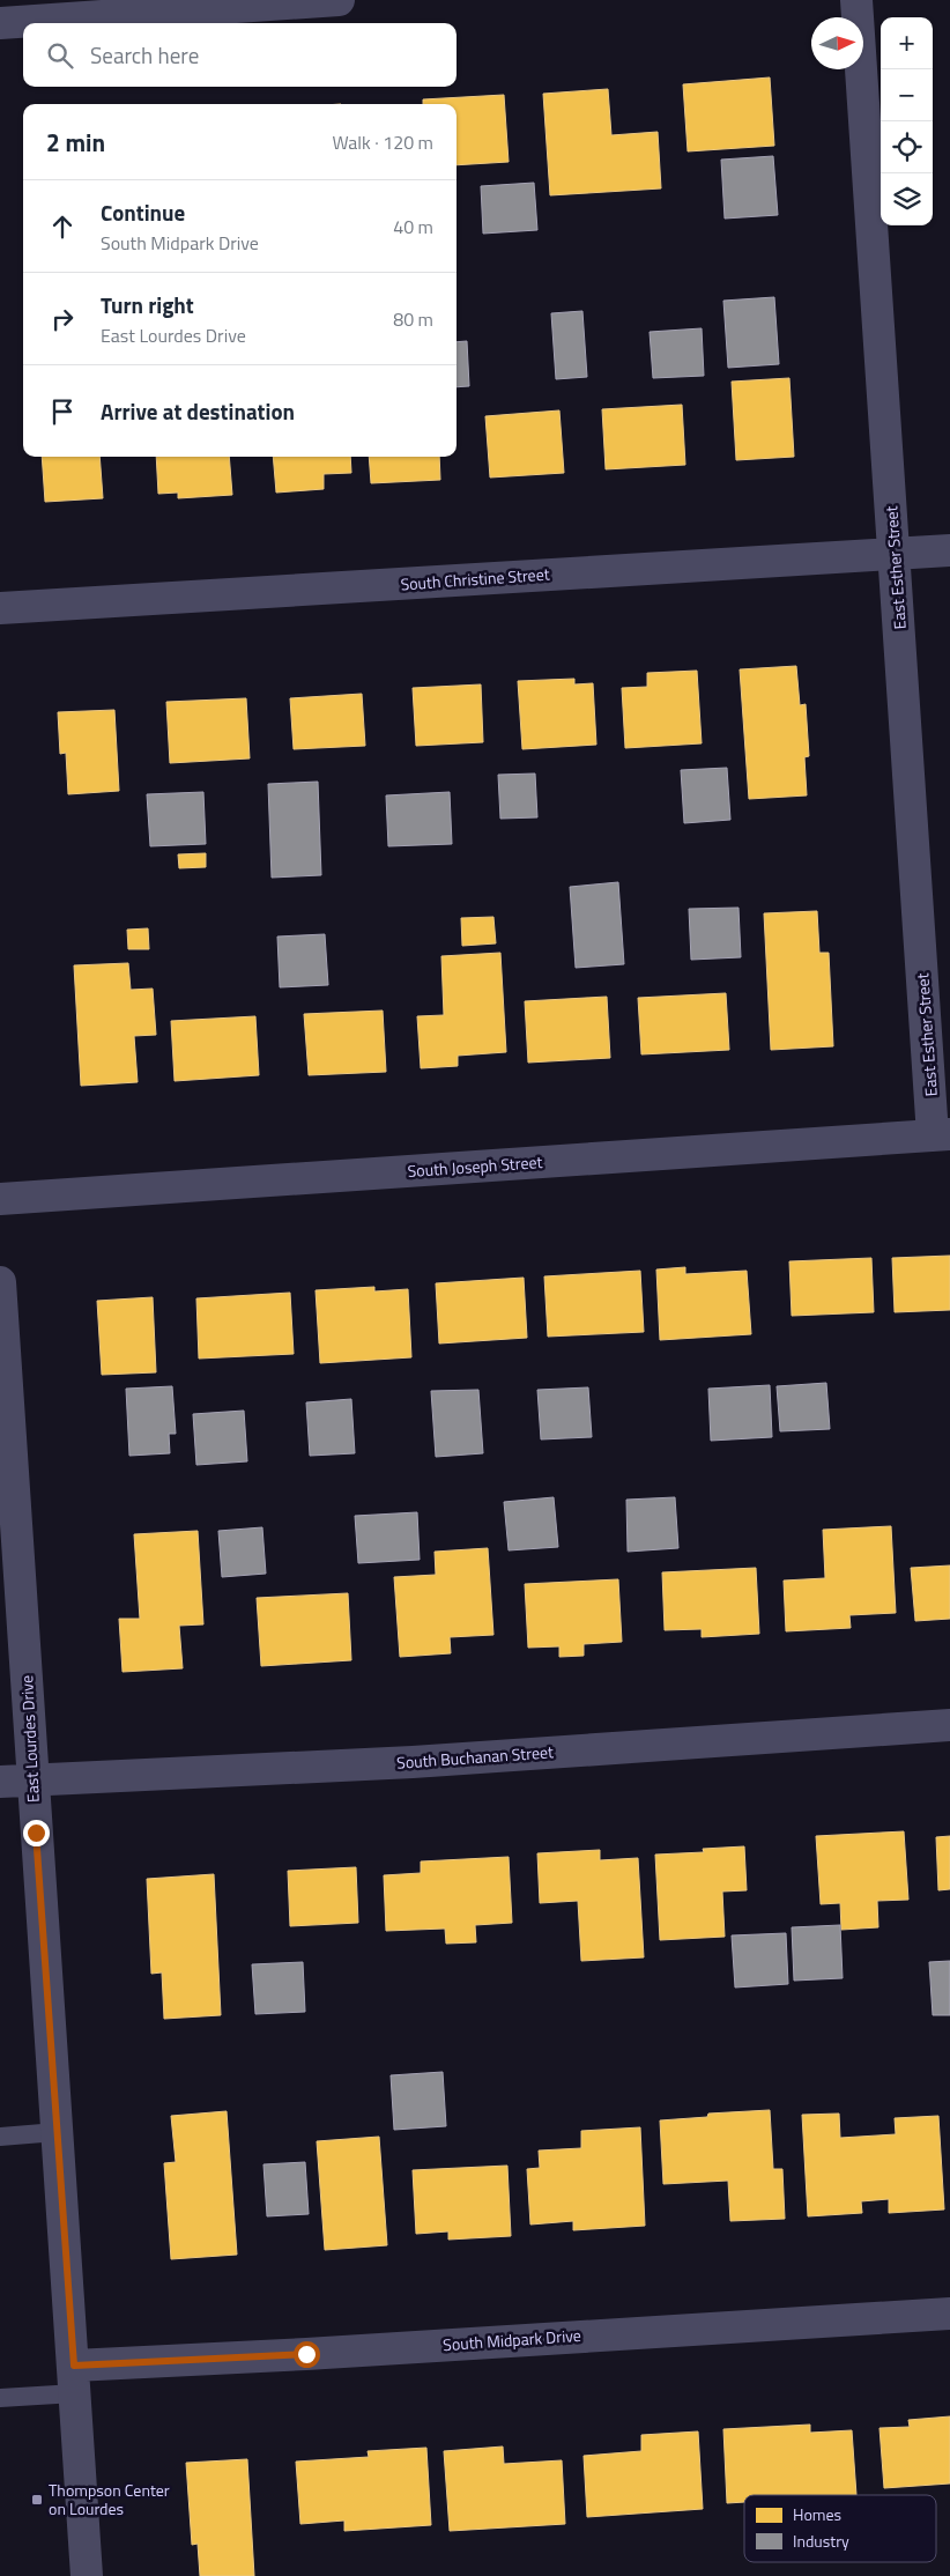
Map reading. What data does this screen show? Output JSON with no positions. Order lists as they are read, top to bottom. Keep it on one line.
{"streets":{"street":["East Esther Street","South Christine Street","South Joseph Street","East Lourdes Drive","South Buchanan Street","South Midpark Drive"]},"crossings":[["East Esther Street","South Christine Street"],["East Esther Street","South Joseph Street"],["East Lourdes Drive","South Buchanan Street"],["East Lourdes Drive","South Midpark Drive"]],"places":{"transit":["Thompson Center on Lourdes"]},"legend":["Homes","Industry"],"north":"right","page":{"map_buttons":["+","−"],"search":"Search here","heading":["2 min","Walk · 120 m"],"list":[["Continue","South Midpark Drive","40 m"],["Turn right","East Lourdes Drive","80 m"],"Arrive at destination"]}}
